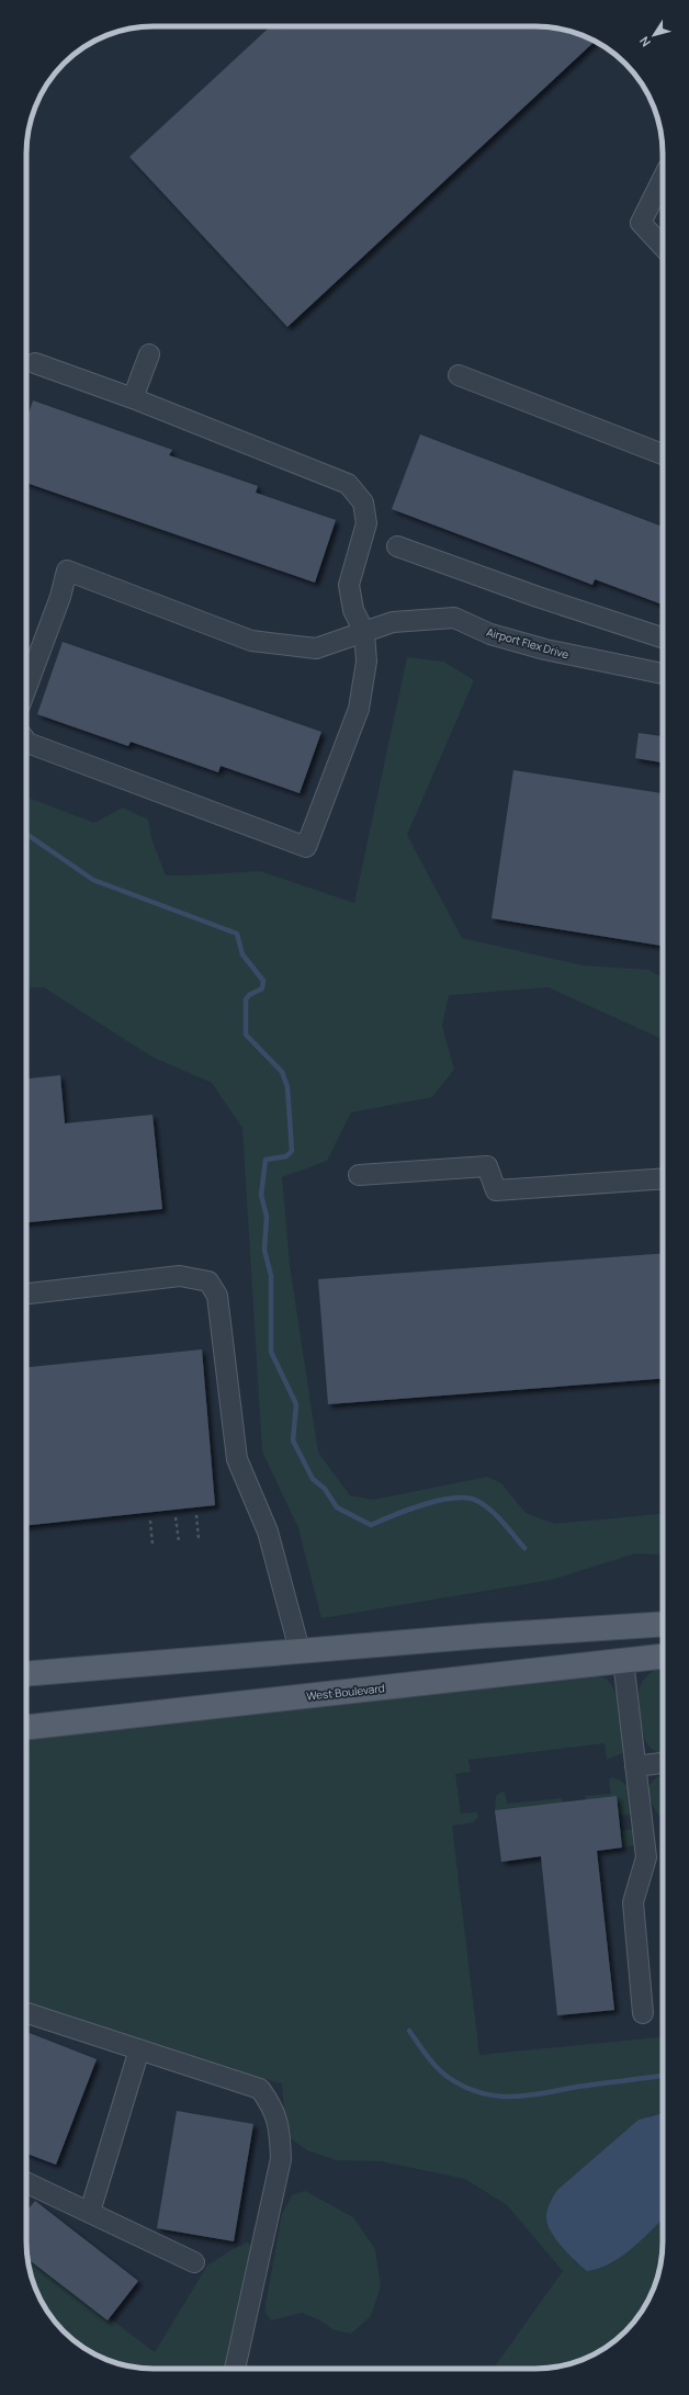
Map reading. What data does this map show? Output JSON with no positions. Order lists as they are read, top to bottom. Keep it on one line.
{"streets":{"main road":["West Boulevard"],"street":["Airport Flex Drive"]},"north":"bottom left"}
